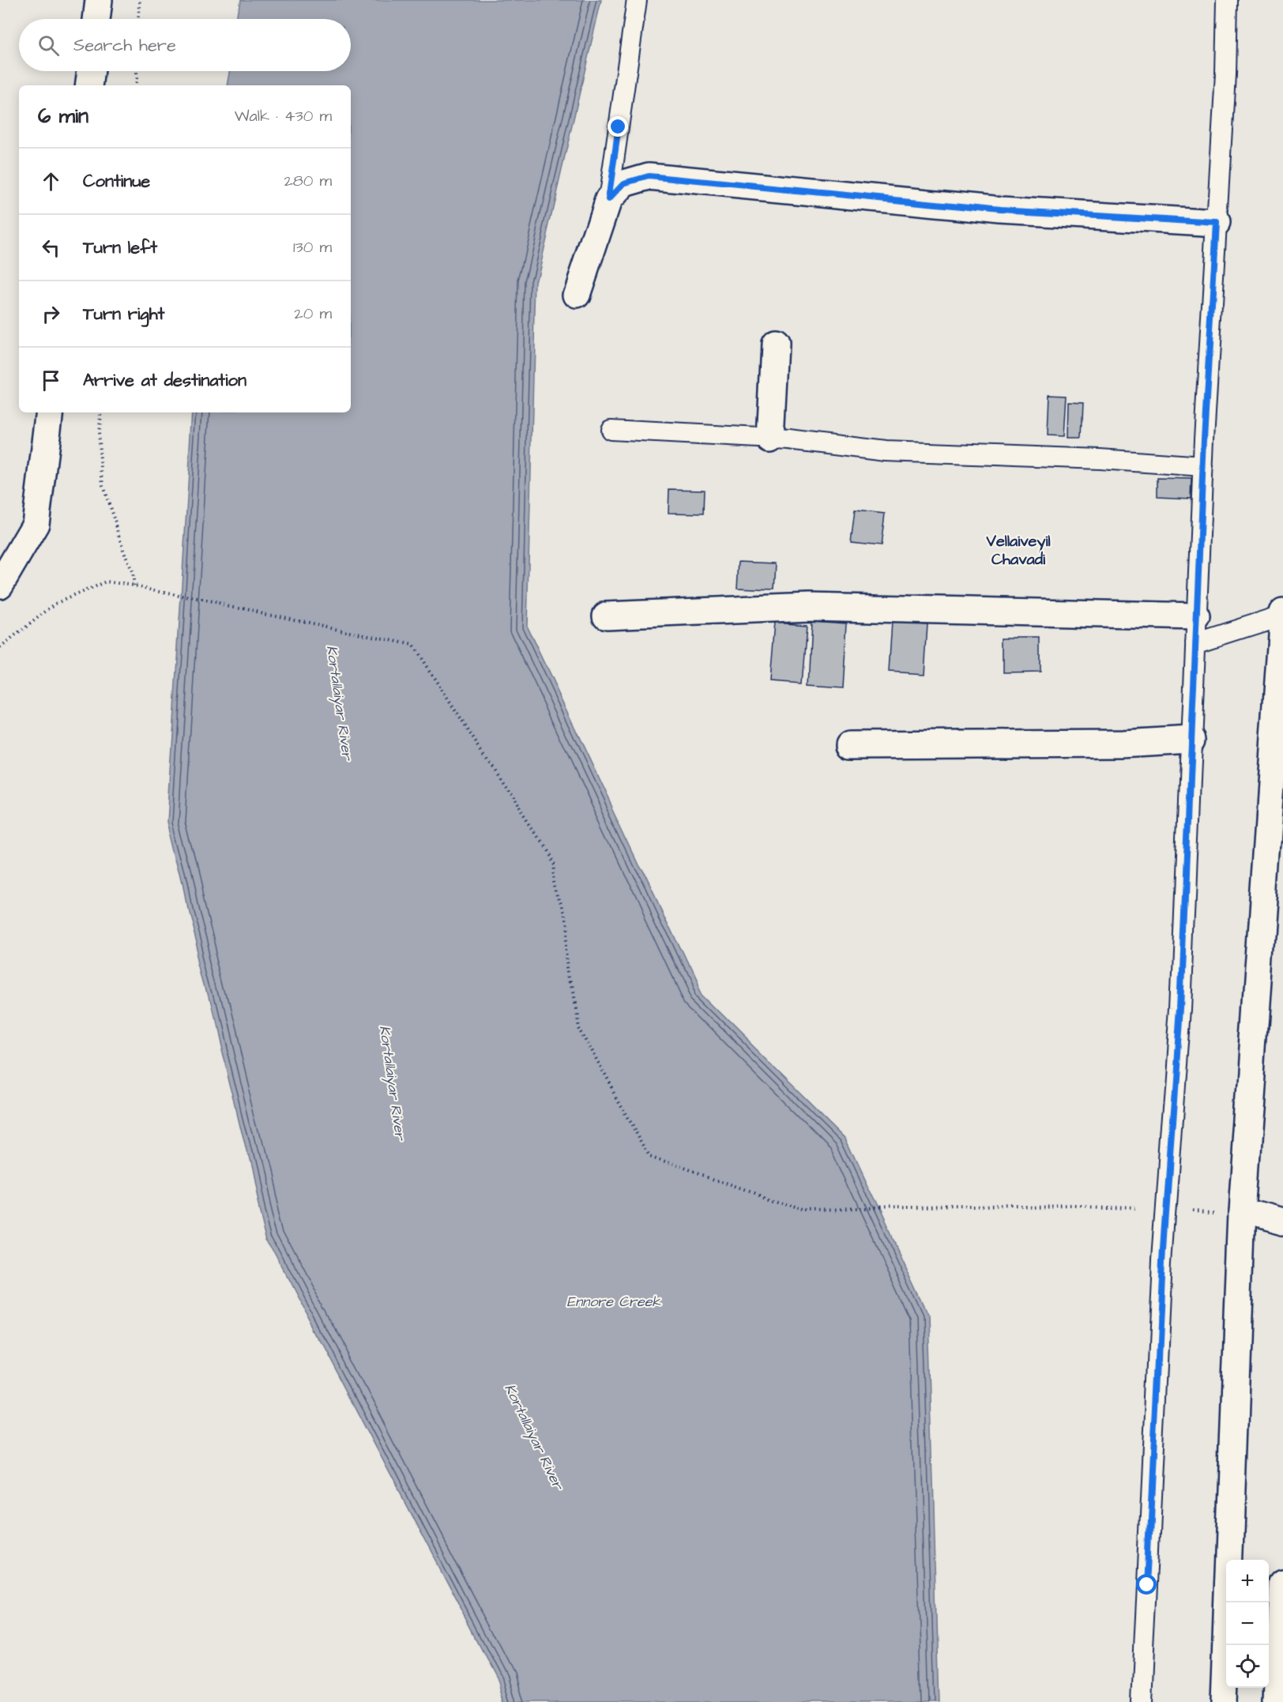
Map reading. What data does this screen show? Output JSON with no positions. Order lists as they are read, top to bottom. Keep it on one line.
{"districts":["Vellaiveyil Chavadi"],"water":["Kortallaiyar River","Ennore Creek"],"page":{"search":"Search here","heading":["6 min","Walk · 430 m"],"list":[["Continue","280 m"],["Turn left","130 m"],["Turn right","20 m"],"Arrive at destination"],"map_buttons":["+","−"]}}
